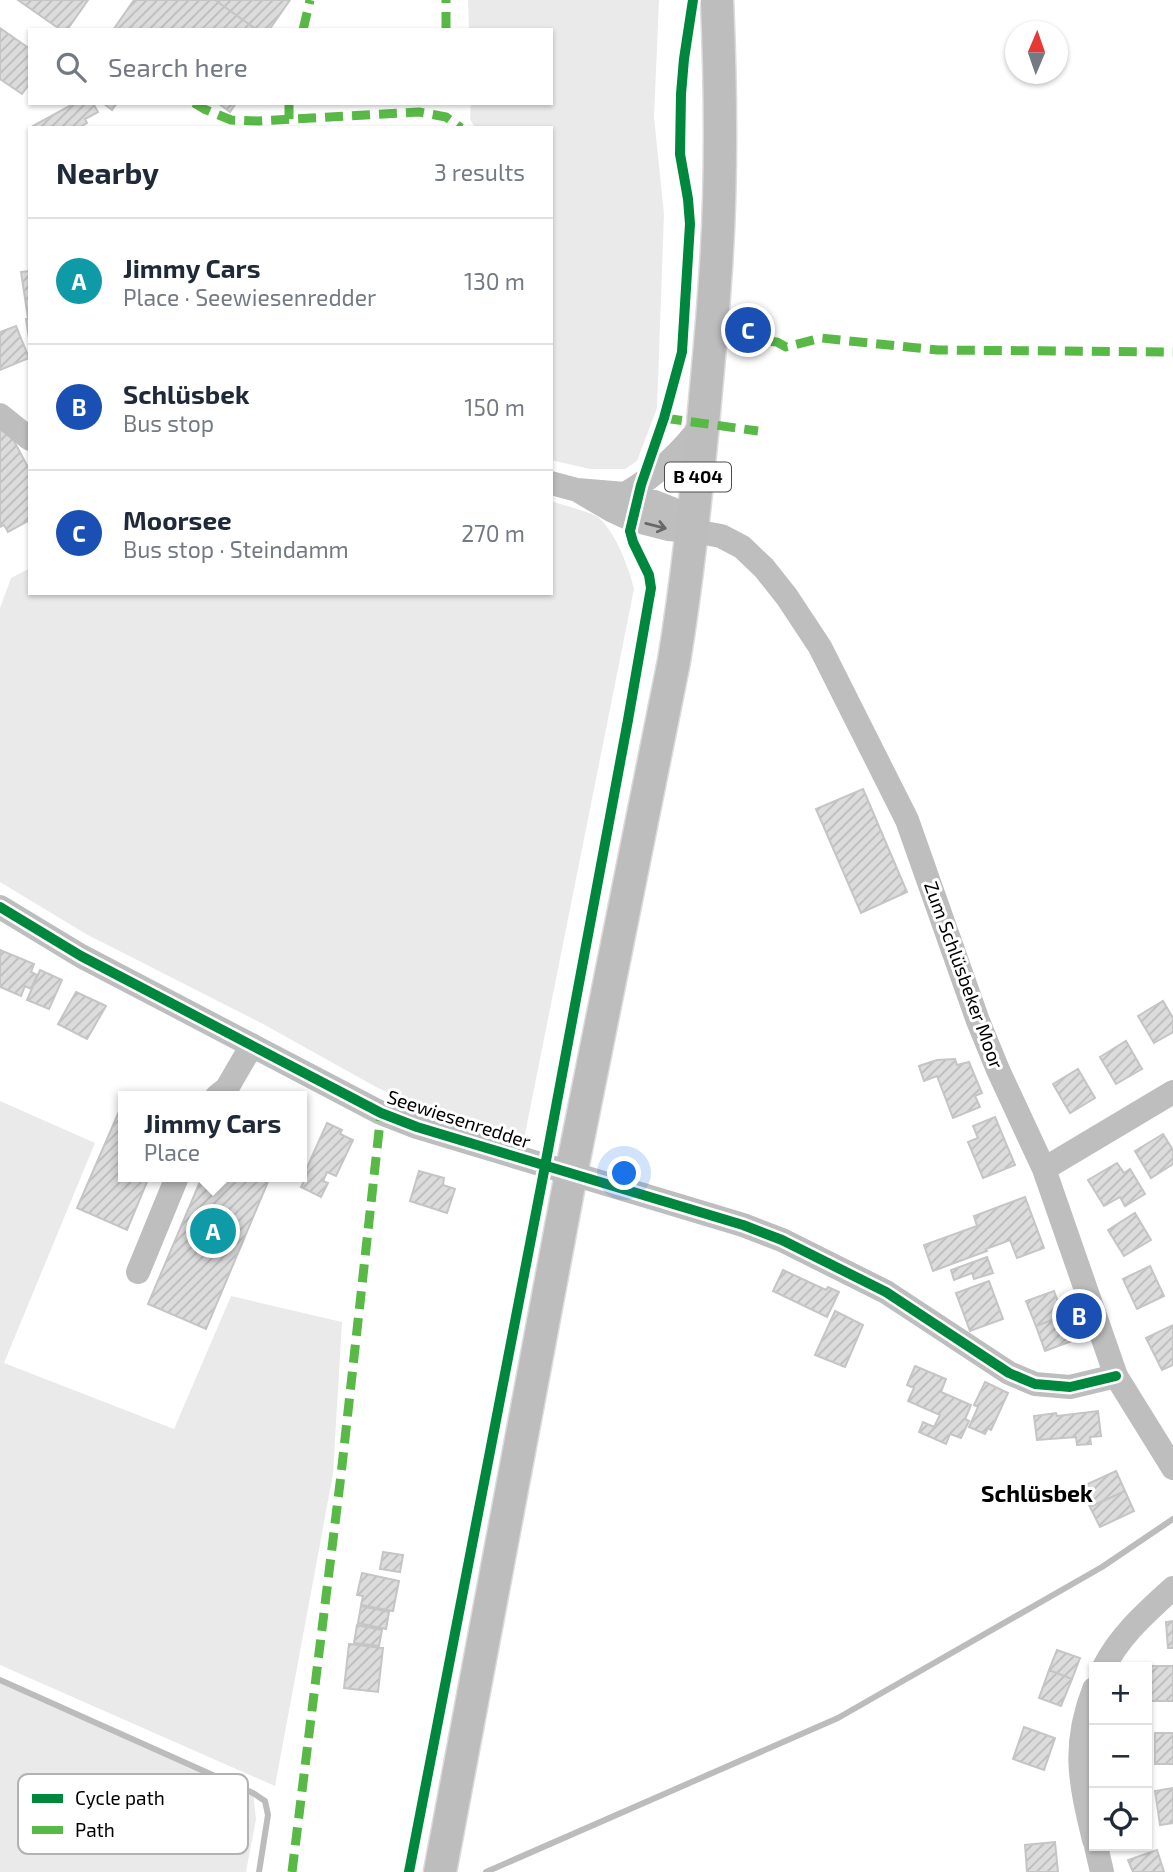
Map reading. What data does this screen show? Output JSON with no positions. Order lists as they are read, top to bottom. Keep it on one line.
{"streets":{"main road":["B 404"],"street":["Zum Schlüsbeker Moor","Seewiesenredder"]},"crossings":[["B 404","Zum Schlüsbeker Moor"],["B 404","Seewiesenredder"],["Zum Schlüsbeker Moor","Seewiesenredder"]],"districts":["Schlüsbek"],"legend":["Cycle path","Path"],"north":"top","page":{"search":"Search here","heading":["Nearby","3 results"],"list":[{"mark":"A","name":"Jimmy Cars","note":"Place · Seewiesenredder","value":"130 m"},{"mark":"B","name":"Schlüsbek","note":"Bus stop","value":"150 m"},{"mark":"C","name":"Moorsee","note":"Bus stop · Steindamm","value":"270 m"}],"pins":["C","A","B"],"popup":["Jimmy Cars","Place"],"map_buttons":["+","−"]}}
